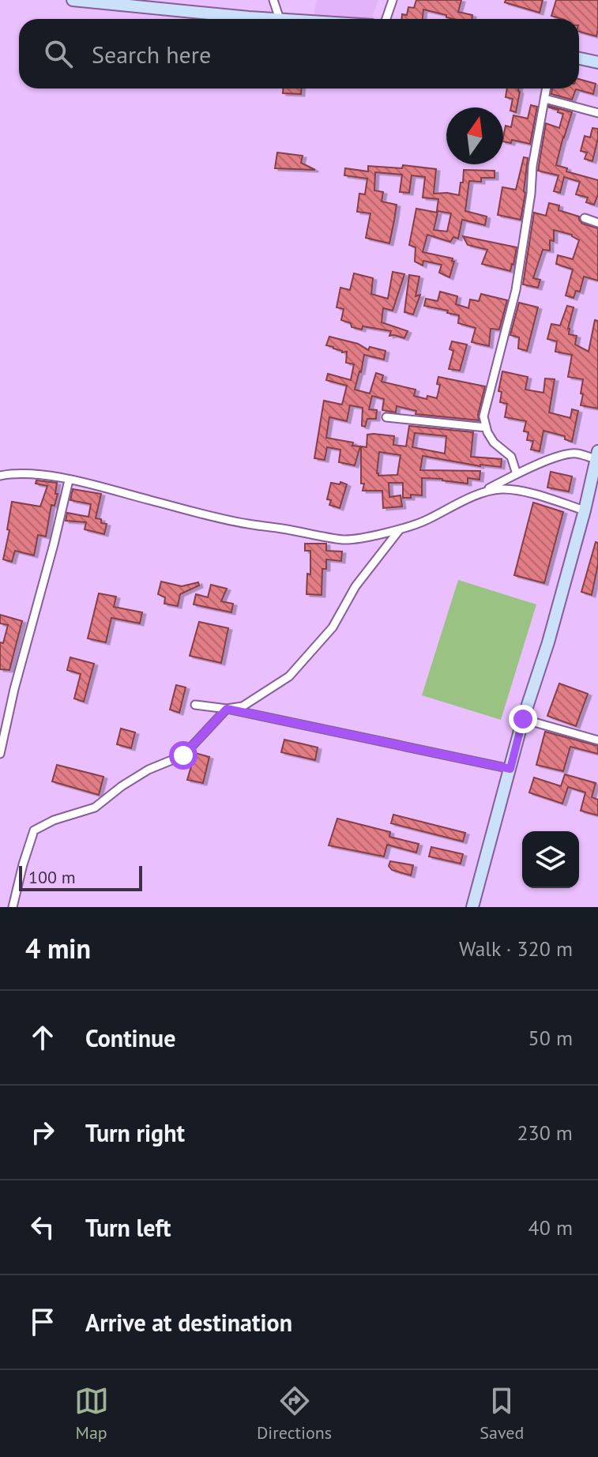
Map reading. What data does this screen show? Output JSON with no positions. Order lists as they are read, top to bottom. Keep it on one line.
{"scale_bar":"100 m","north":"top","page":{"search":"Search here","scale":"100 m","heading":["4 min","Walk · 320 m"],"list":[["Continue","50 m"],["Turn right","230 m"],["Turn left","40 m"],"Arrive at destination"],"nav":["Map","Directions","Saved"]}}
